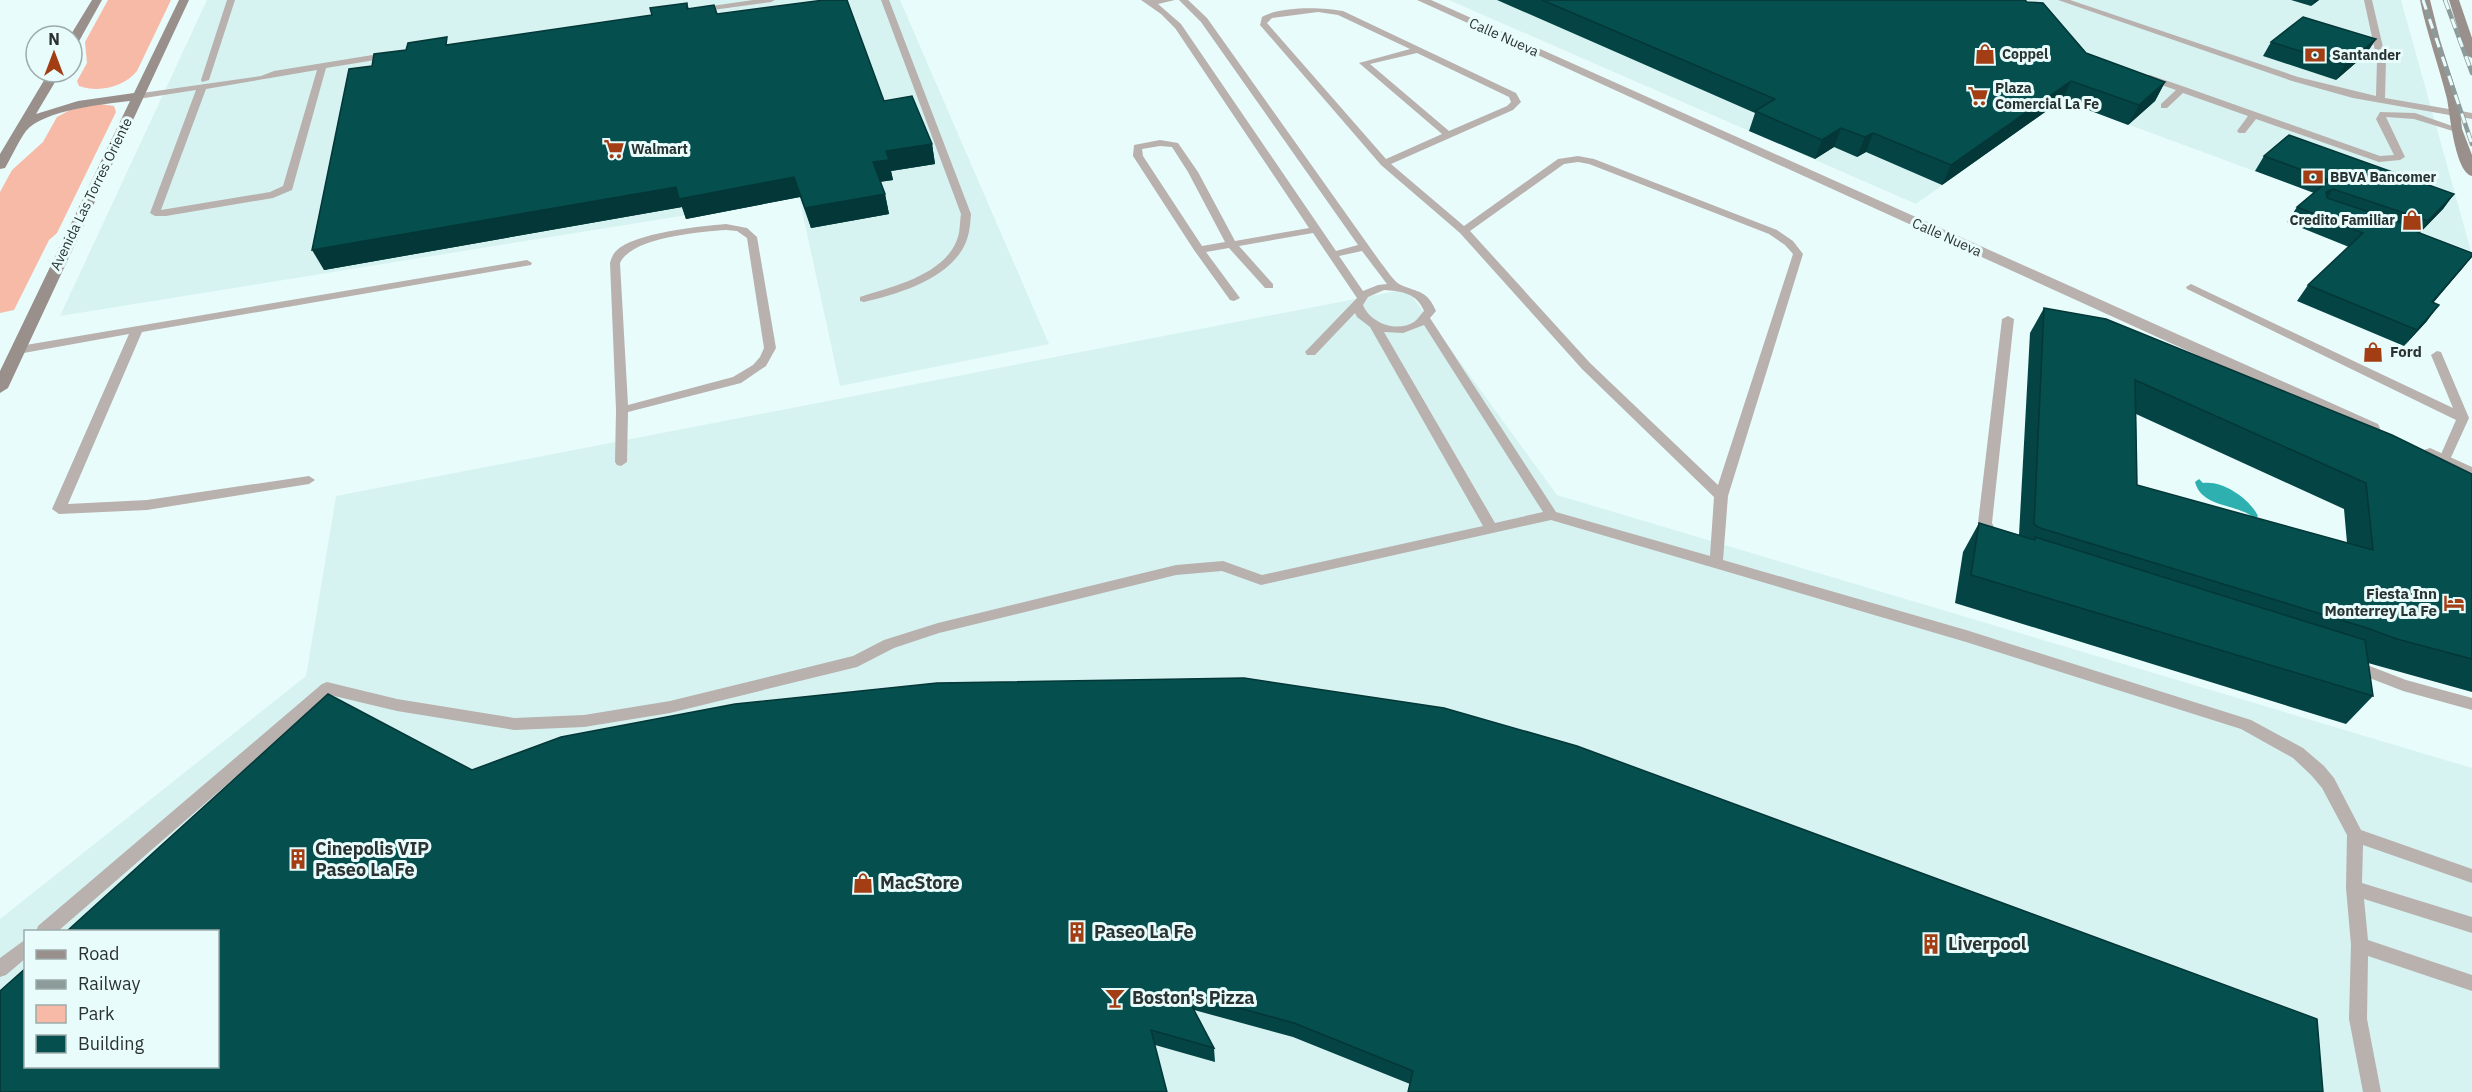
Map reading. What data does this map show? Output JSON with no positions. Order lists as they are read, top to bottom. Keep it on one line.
{"streets":{"street":["Calle Nueva","Avenida Las Torres Oriente"]},"places":{"shop":["Coppel","Credito Familiar","Ford","MacStore"],"bank":["Santander","BBVA Bancomer"],"supermarket":["Plaza Comercial La Fe","Walmart"],"hotel":["Fiesta Inn Monterrey La Fe"],"building":["Cinepolis VIP Paseo La Fe","Paseo La Fe","Liverpool"],"bar":["Boston's Pizza"]},"legend":["Road","Railway","Park","Building"],"north":"top"}
